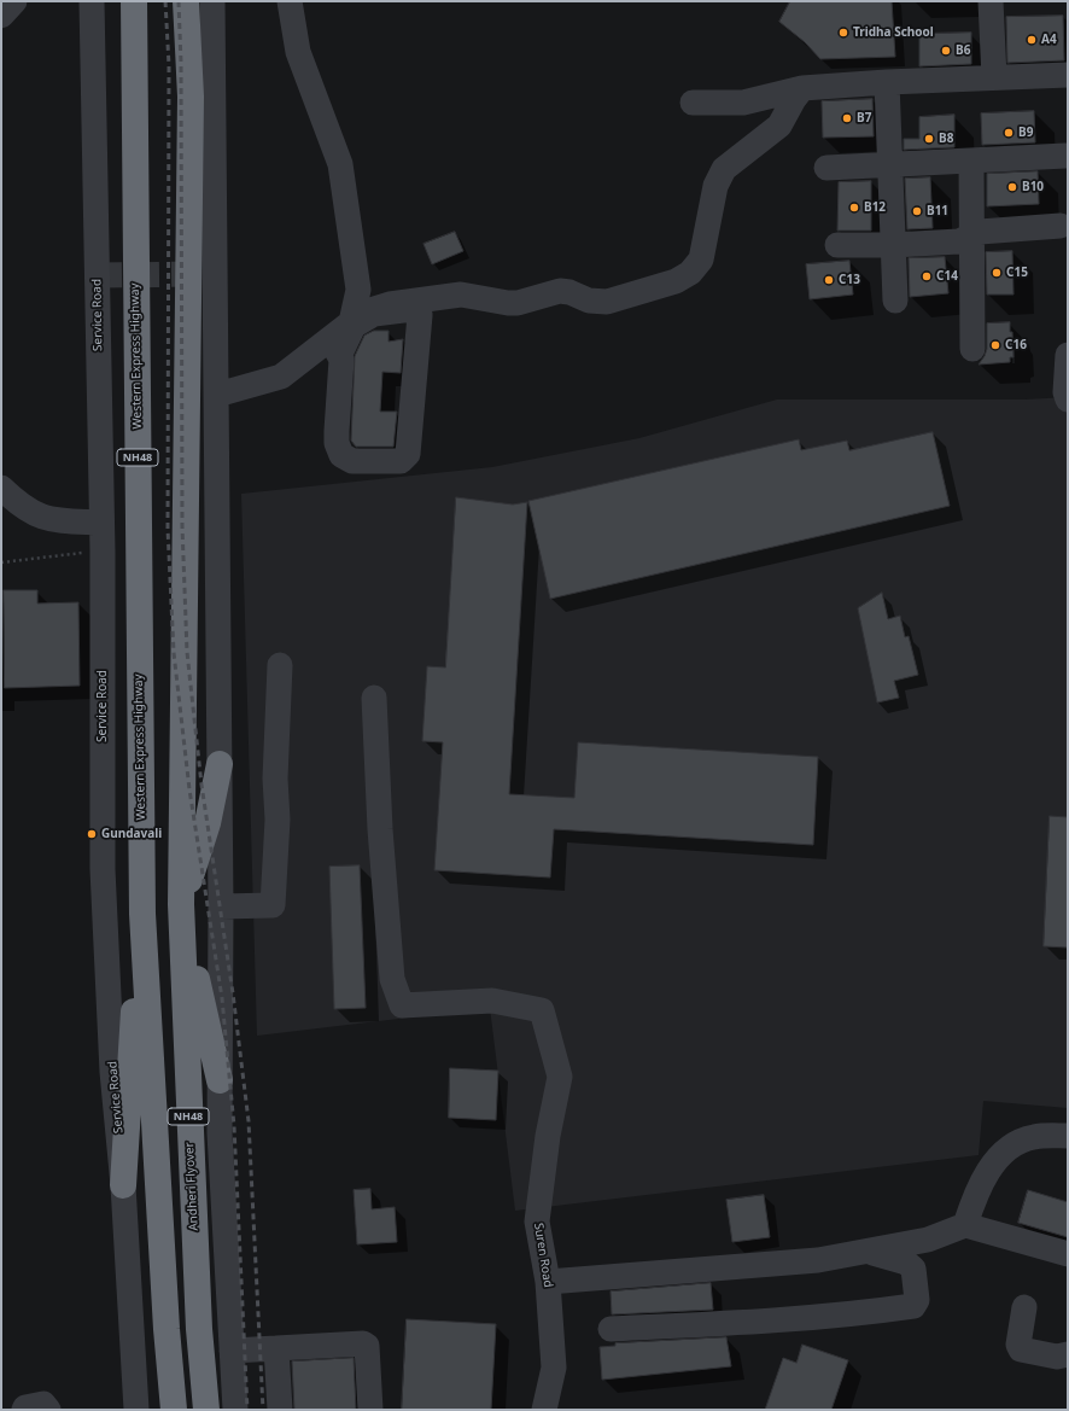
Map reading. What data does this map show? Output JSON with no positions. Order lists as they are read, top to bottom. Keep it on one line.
{"streets":{"highway":["Western Express Highway","NH48","Andheri Flyover"],"street":["Service Road","Suren Road"]},"crossings":[["Western Express Highway","NH48"],["NH48","Andheri Flyover"]],"places":["Tridha School","A4","B6","B7","B9","B8","B10","B12","B11","C15","C14","C13","C16","Gundavali"]}
